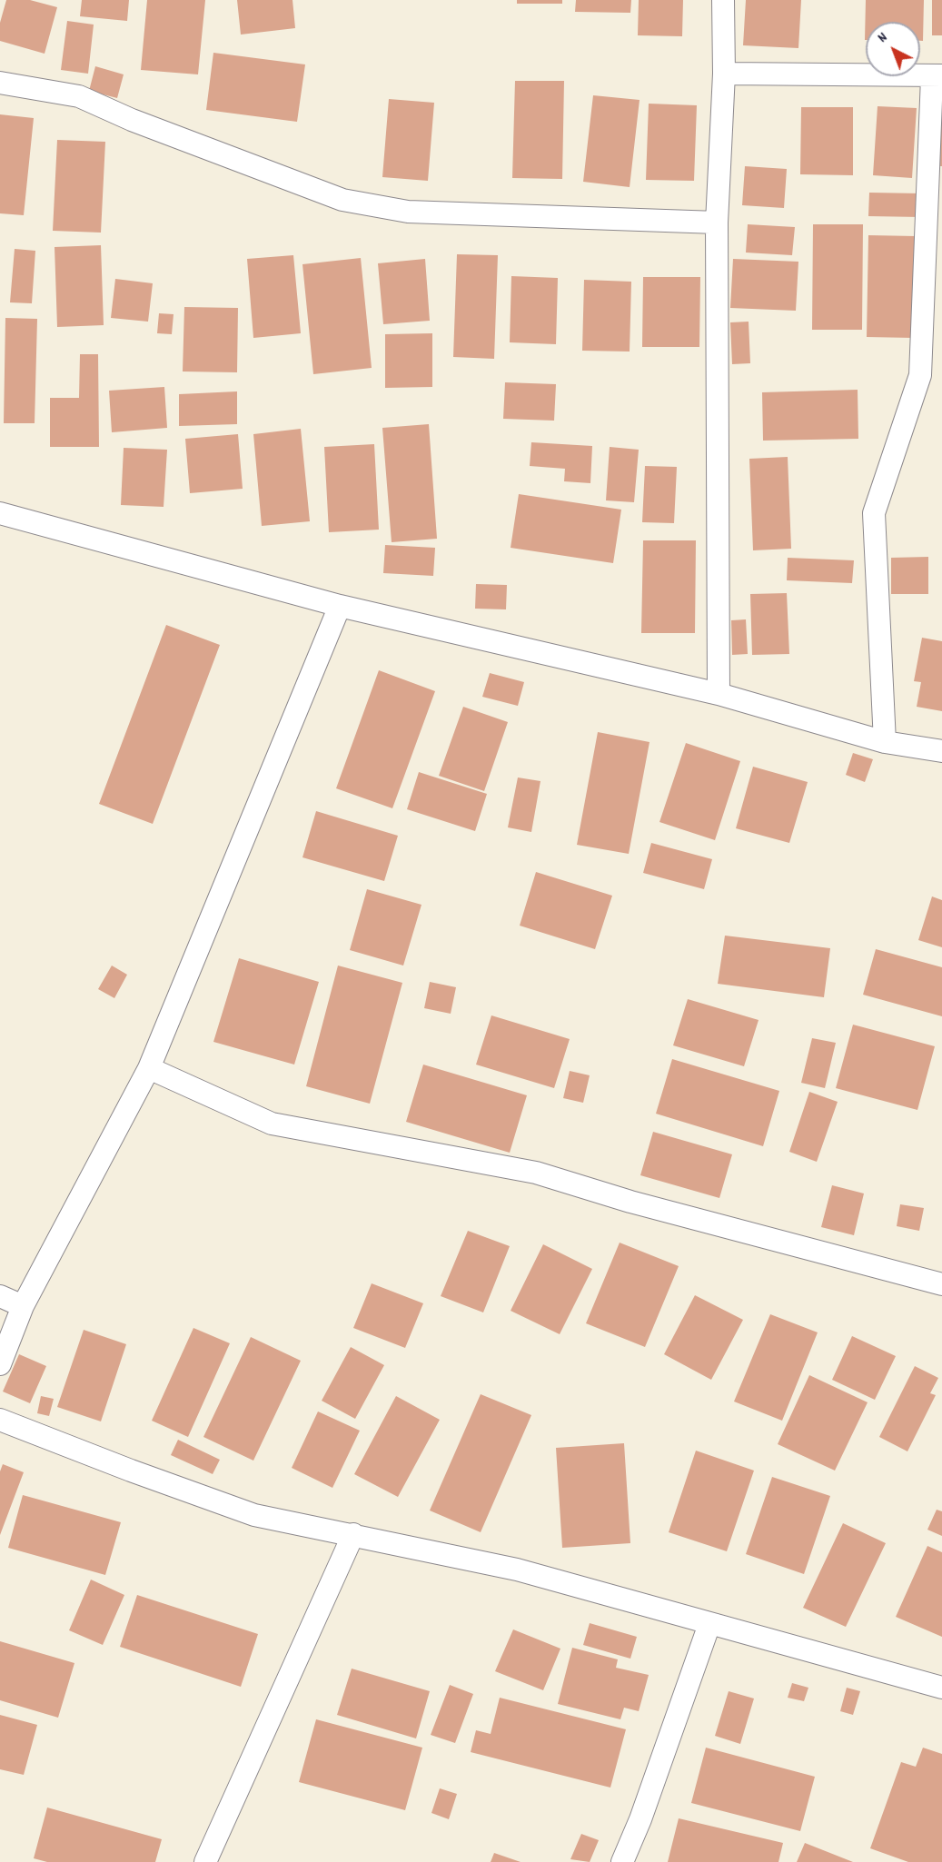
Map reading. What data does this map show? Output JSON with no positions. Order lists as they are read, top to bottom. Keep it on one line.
{"north":"top left"}
